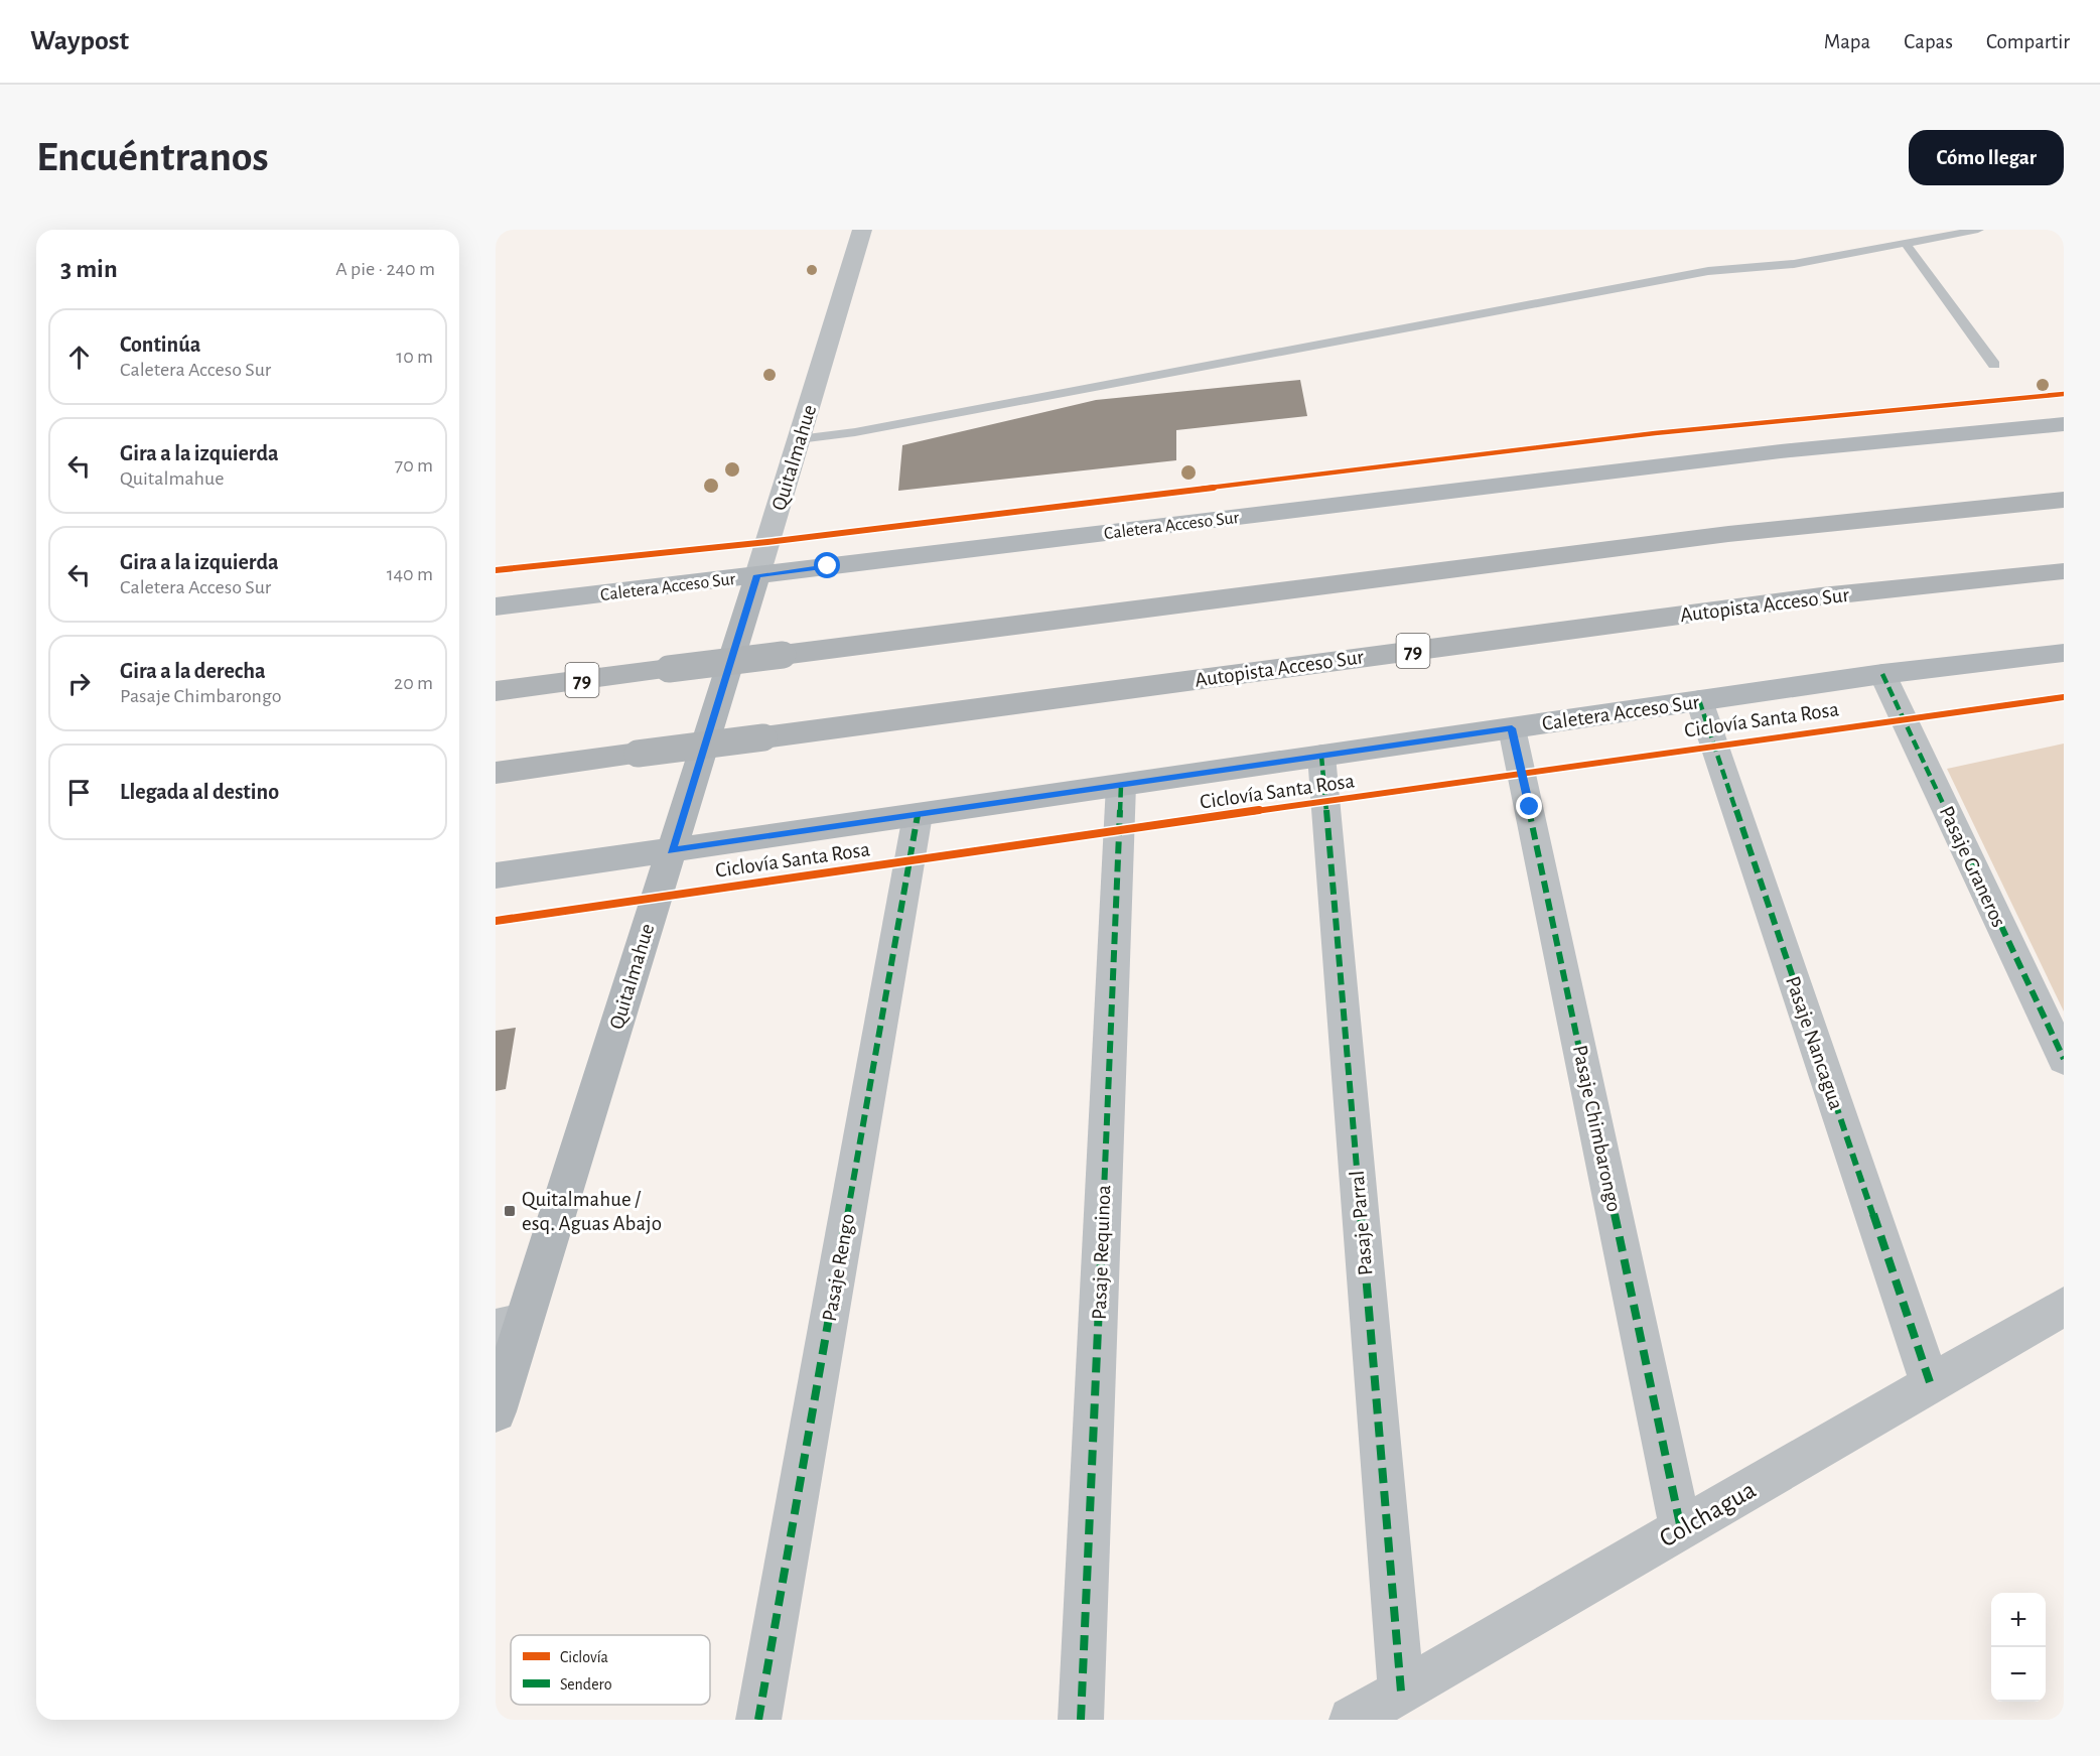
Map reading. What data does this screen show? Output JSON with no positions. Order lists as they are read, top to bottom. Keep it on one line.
{"streets":{"highway":["Autopista Acceso Sur","79"],"main road":["Quitalmahue","Caletera Acceso Sur"],"street":["Pasaje Graneros","Pasaje Nancagua","Pasaje Chimbarongo","Pasaje Parral","Pasaje Requinoa","Pasaje Rengo","Colchagua"],"cycle path":["Ciclovía Santa Rosa"]},"crossings":[["Quitalmahue","Caletera Acceso Sur"],["Caletera Acceso Sur","Pasaje Graneros"],["Caletera Acceso Sur","Pasaje Nancagua"],["Caletera Acceso Sur","Pasaje Chimbarongo"],["Caletera Acceso Sur","Pasaje Parral"],["Caletera Acceso Sur","Pasaje Requinoa"],["Caletera Acceso Sur","Pasaje Rengo"],["Pasaje Nancagua","Colchagua"],["Pasaje Chimbarongo","Colchagua"],["Pasaje Parral","Colchagua"]],"places":{"transit":["Quitalmahue / esq. Aguas Abajo"]},"legend":["Ciclovía","Sendero"],"page":{"header":"Waypost","nav":["Mapa","Capas","Compartir"],"buttons":"Cómo llegar","title":"Encuéntranos","heading":["3 min","A pie · 240 m"],"list":[["Continúa","Caletera Acceso Sur","10 m"],["Gira a la izquierda","Quitalmahue","70 m"],["Gira a la izquierda","Caletera Acceso Sur","140 m"],["Gira a la derecha","Pasaje Chimbarongo","20 m"],"Llegada al destino"],"map_buttons":["+","−"]}}
